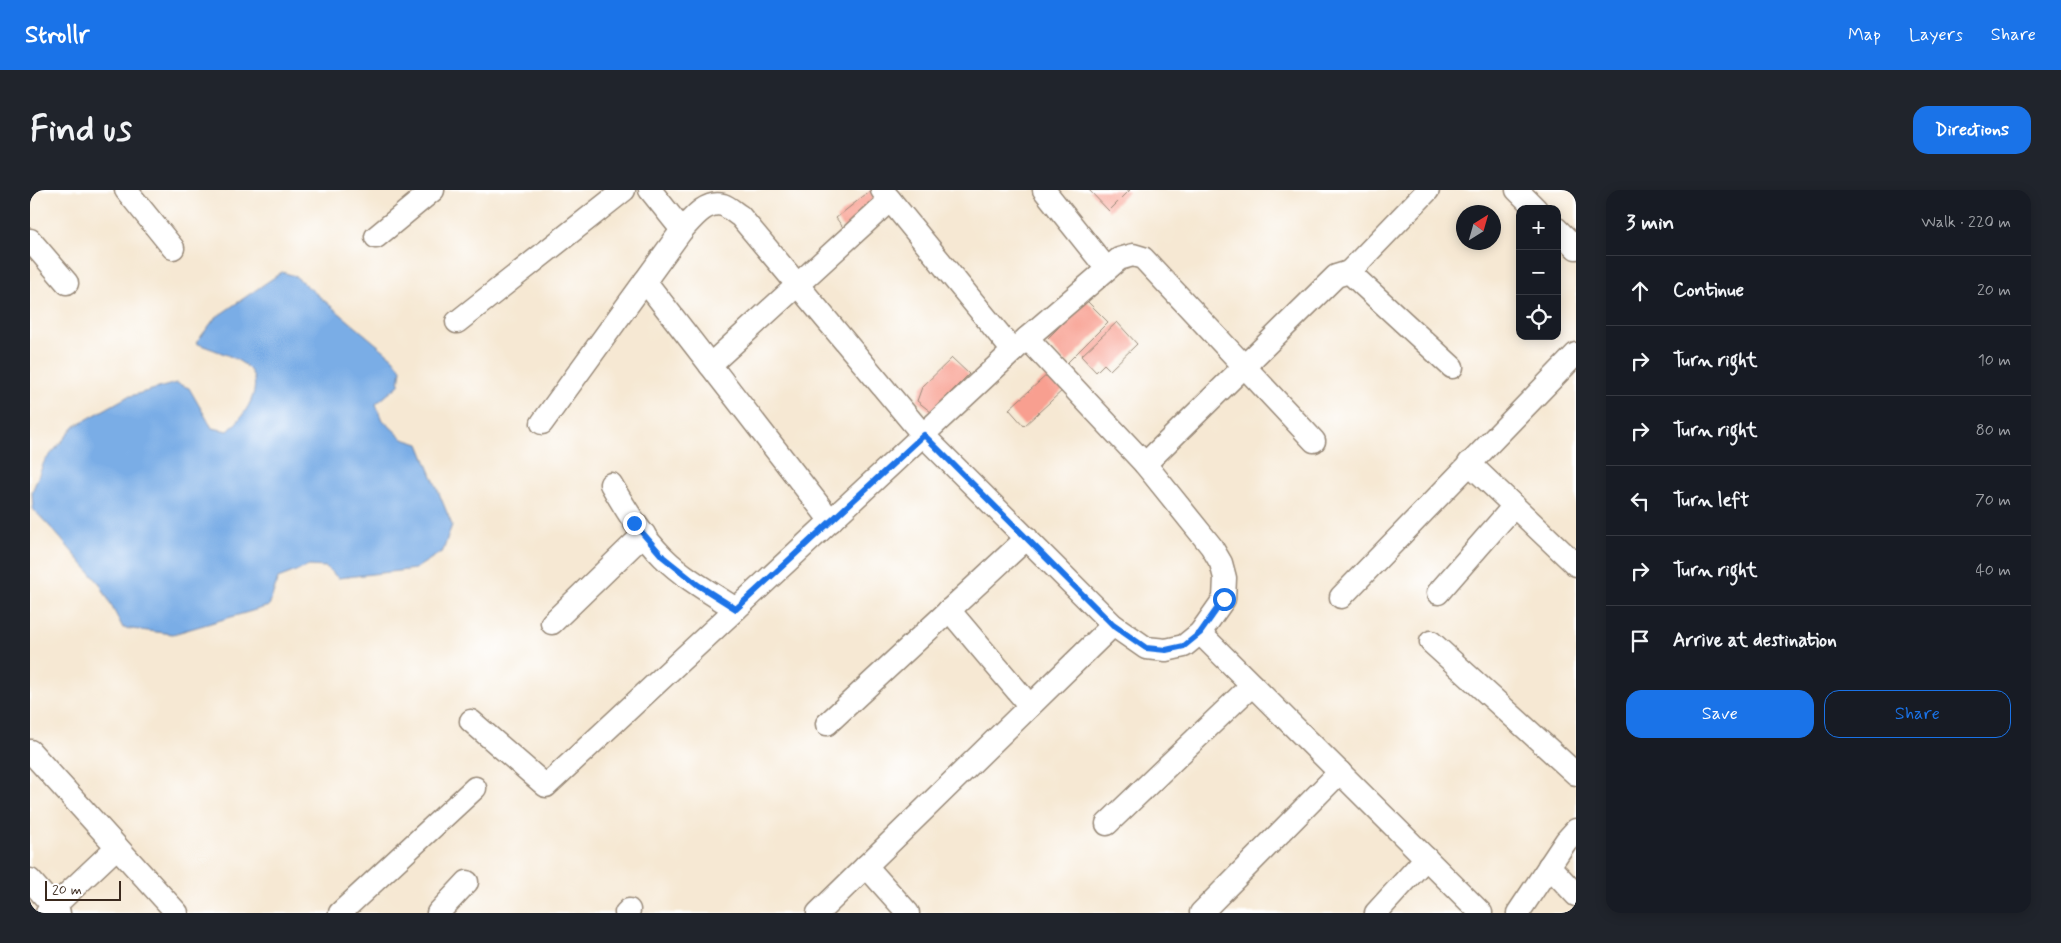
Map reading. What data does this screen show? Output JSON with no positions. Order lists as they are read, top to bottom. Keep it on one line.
{"scale_bar":"20 m","north":"top right","page":{"header":"Strollr","nav":["Map","Layers","Share"],"buttons":["Directions",["Save","Share"]],"title":"Find us","heading":["3 min","Walk · 220 m"],"map_buttons":["+","−"],"list":[["Continue","20 m"],["Turn right","10 m"],["Turn right","80 m"],["Turn left","70 m"],["Turn right","40 m"],"Arrive at destination"],"scale":"20 m"}}
